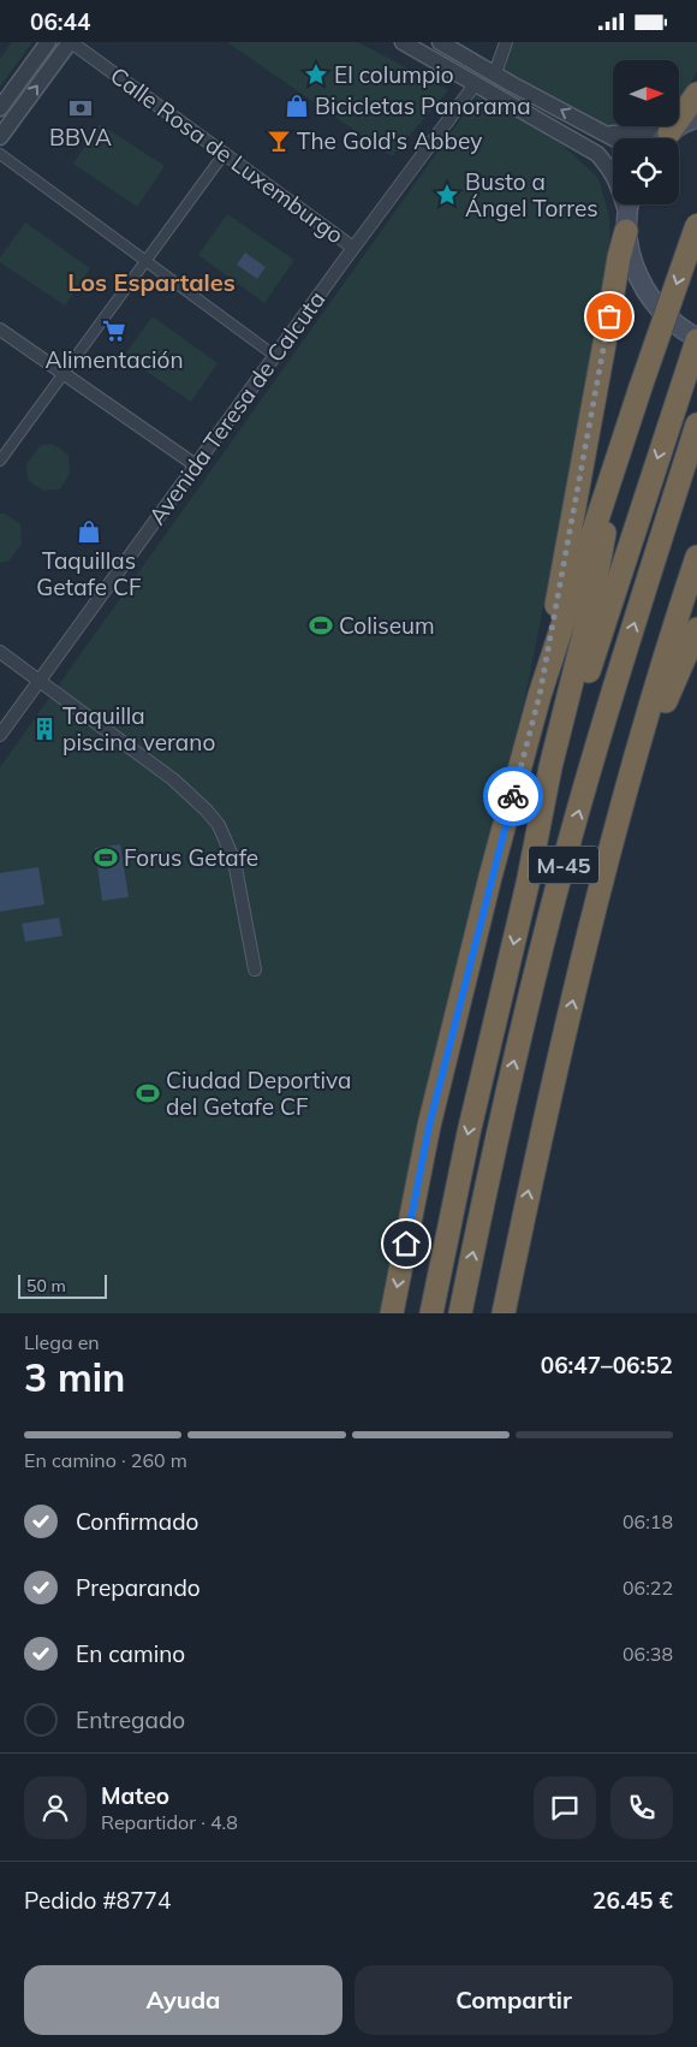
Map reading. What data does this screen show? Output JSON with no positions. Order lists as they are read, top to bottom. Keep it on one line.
{"streets":{"highway":["M-45"],"street":["Calle Rosa de Luxemburgo","Avenida Teresa de Calcuta"]},"crossings":[["Calle Rosa de Luxemburgo","Avenida Teresa de Calcuta"]],"districts":["Los Espartales"],"places":{"place":["El columpio","Busto a Ángel Torres"],"shop":["Bicicletas Panorama","Taquillas Getafe CF"],"bank":["BBVA"],"bar":["The Gold's Abbey"],"supermarket":["Alimentación"],"sports":["Coliseum","Forus Getafe","Ciudad Deportiva del Getafe CF"],"building":["Taquilla piscina verano"]},"scale_bar":"50 m","north":"right","page":{"status":"06:44","scale":"50 m","heading":["3 min","Llega en","06:47–06:52"],"panel":["Mateo","Repartidor · 4.8","Pedido #8774","26.45 €"],"bar":"En camino · 260 m","list":[["Confirmado","06:18"],["Preparando","06:22"],["En camino","06:38"],"Entregado"],"buttons":["Ayuda","Compartir"]}}
